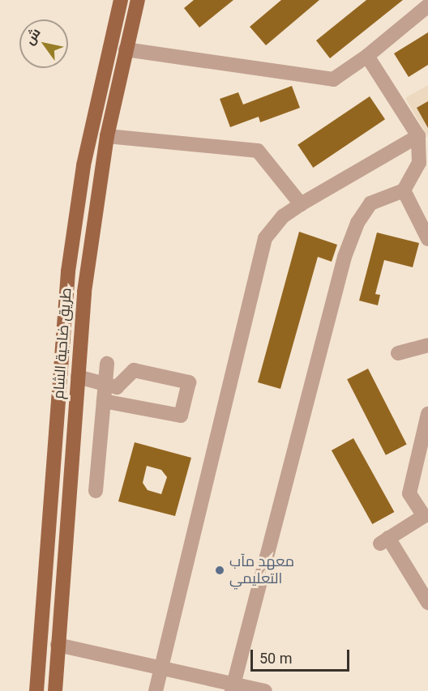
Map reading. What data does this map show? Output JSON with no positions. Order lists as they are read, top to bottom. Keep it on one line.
{"streets":{"main road":["طريق ضاحية الشام"]},"places":["معهد مآب التعليمي"],"scale_bar":"50 m","north":"top left"}
